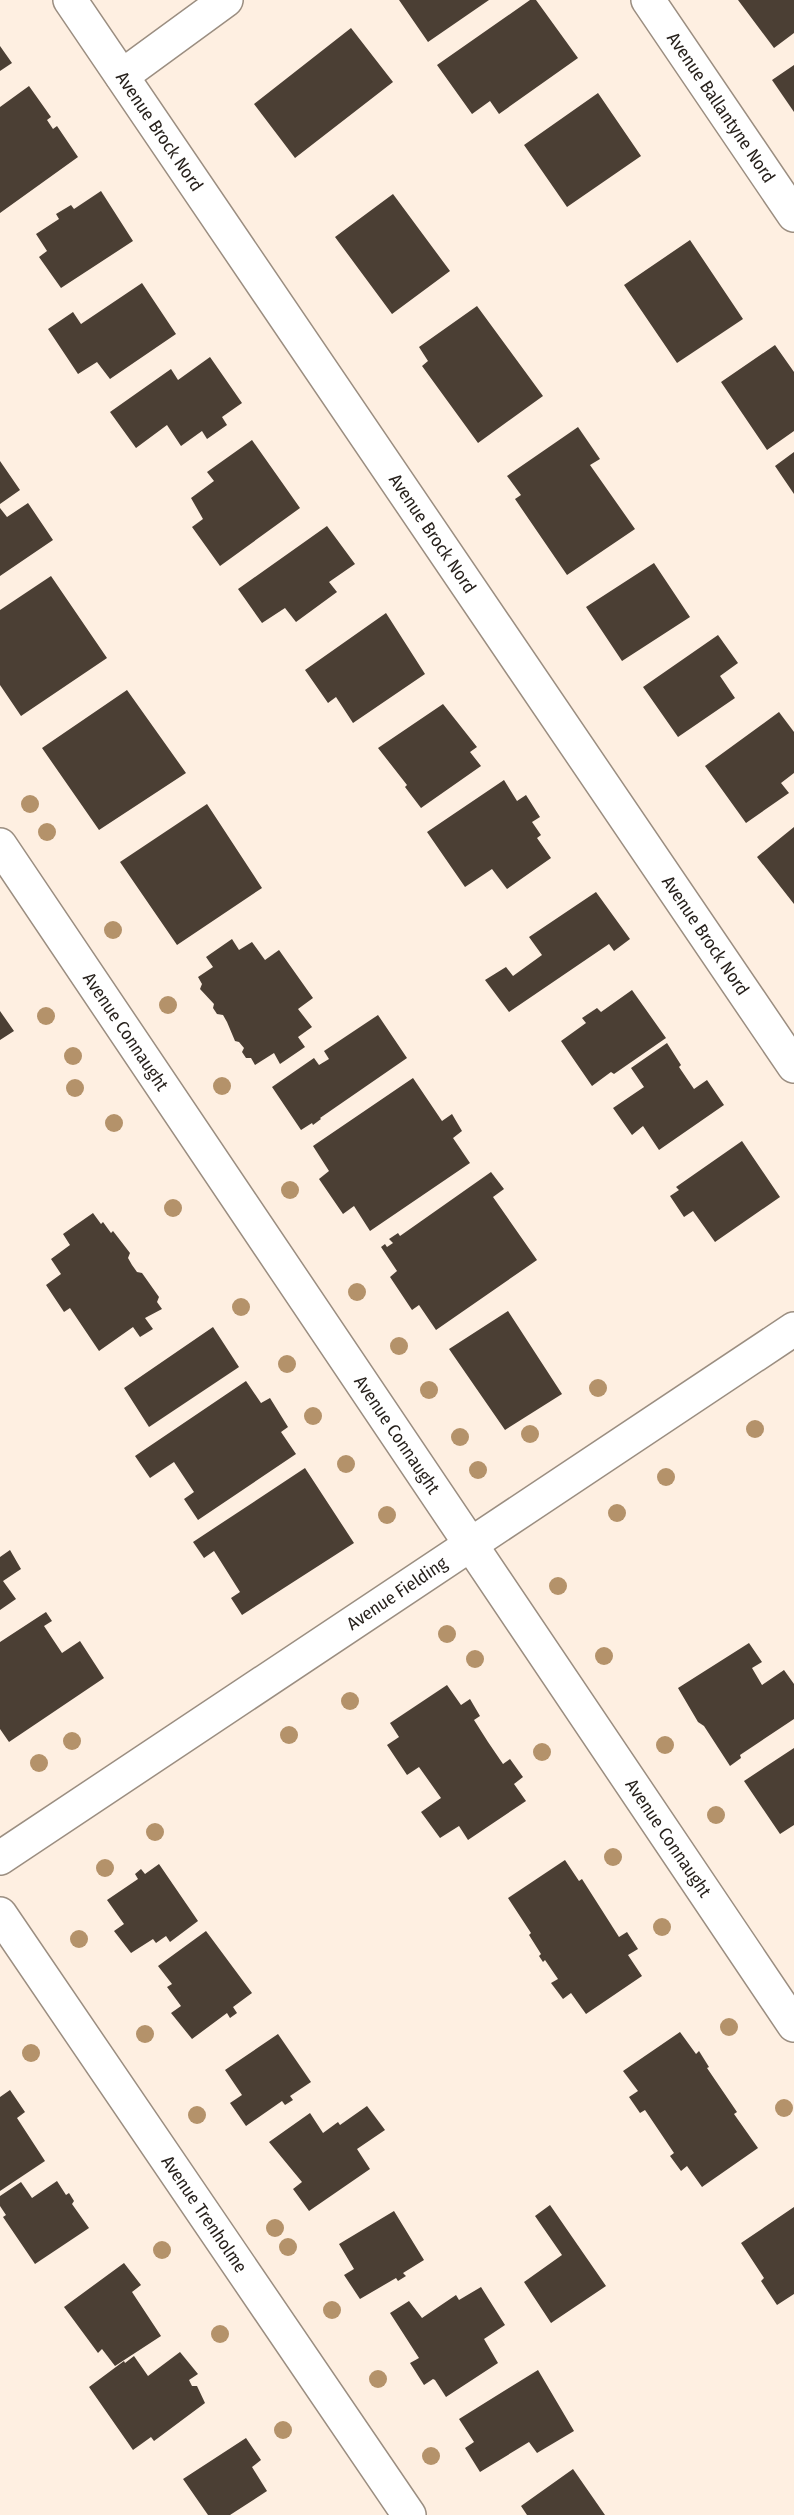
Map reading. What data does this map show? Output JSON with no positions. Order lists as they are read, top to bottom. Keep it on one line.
{"streets":{"street":["Avenue Ballantyne Nord","Avenue Brock Nord","Avenue Connaught","Avenue Fielding","Avenue Trenholme"]},"crossings":[["Avenue Connaught","Avenue Fielding"]]}
